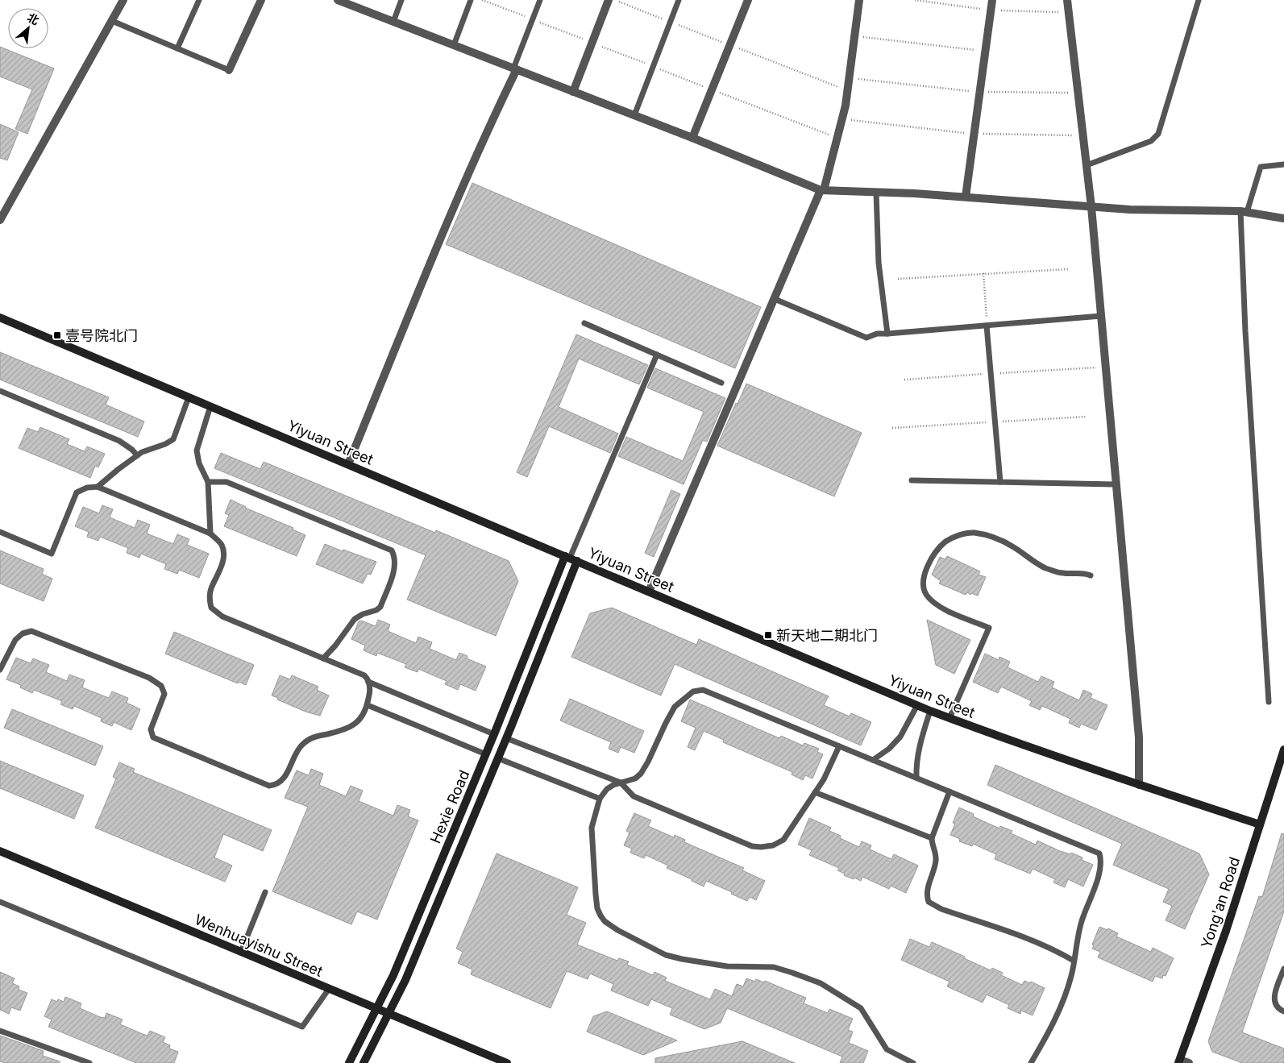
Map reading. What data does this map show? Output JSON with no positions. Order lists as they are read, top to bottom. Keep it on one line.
{"streets":{"street":["Yiyuan Street","Hexie Road","Yong'an Road","Wenhuayishu Street"]},"crossings":[["Yiyuan Street","Hexie Road"],["Yiyuan Street","Yong'an Road"],["Hexie Road","Wenhuayishu Street"]],"places":{"transit":["壹号院北门","新天地二期北门"]},"north":"top right"}
